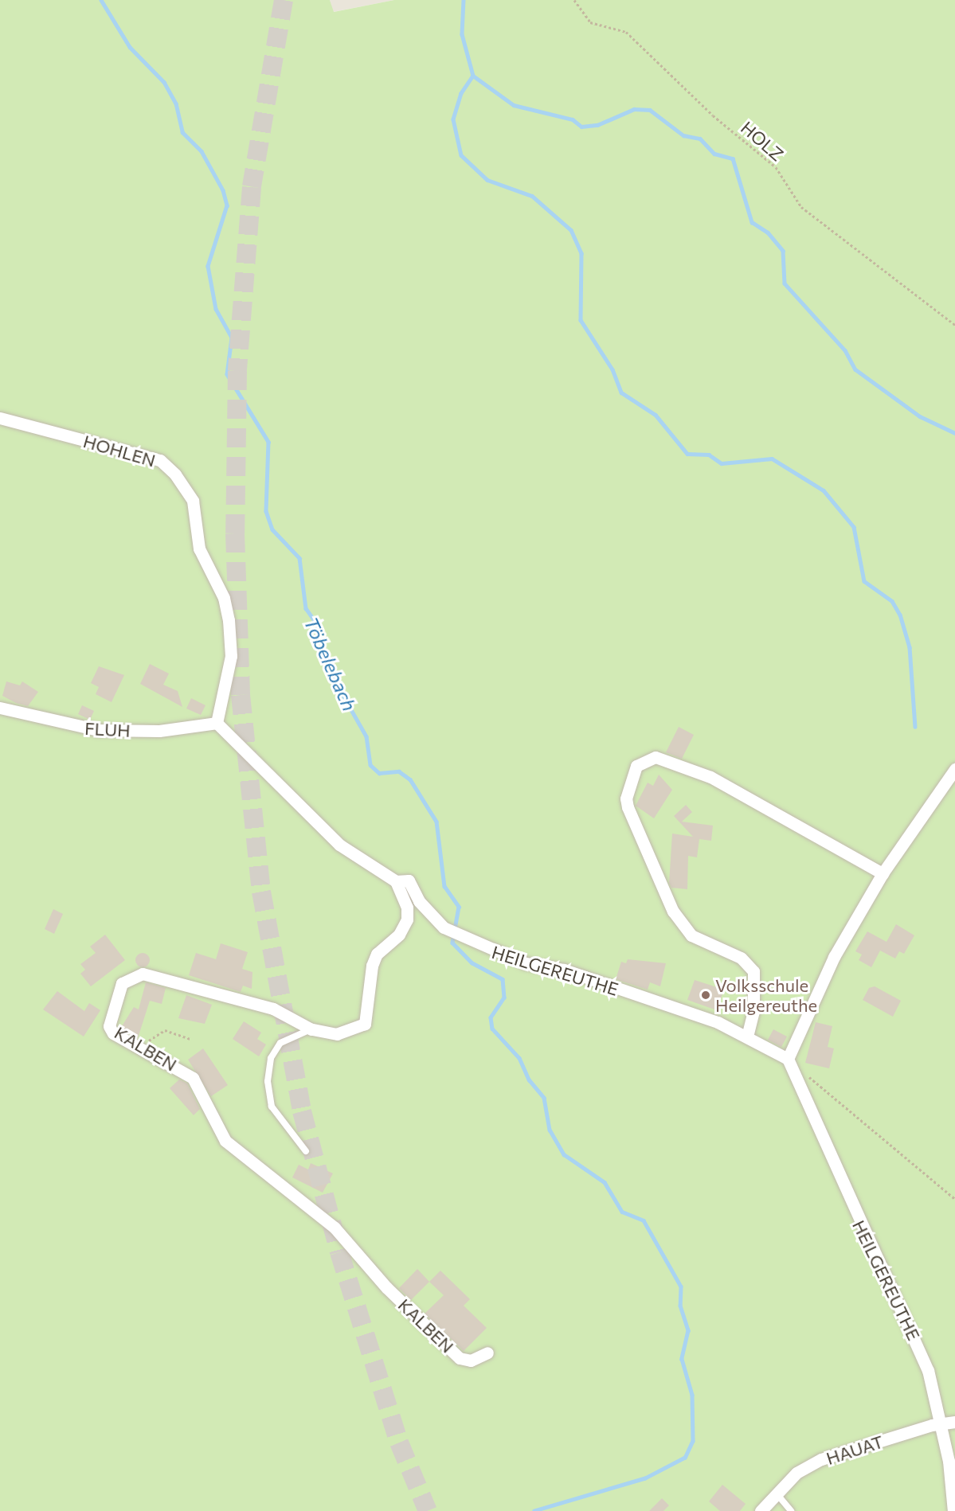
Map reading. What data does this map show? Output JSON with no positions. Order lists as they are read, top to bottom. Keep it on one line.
{"streets":{"street":["HOHLEN","FLUH","HEILGEREUTHE","KALBEN","HAUAT"],"path":["HOLZ"]},"crossings":[["HOHLEN","FLUH"],["HOHLEN","HEILGEREUTHE"],["FLUH","HEILGEREUTHE"],["HEILGEREUTHE","KALBEN"],["HEILGEREUTHE","HAUAT"]],"water":["Töbelebach"],"places":["Volksschule Heilgereuthe"]}
